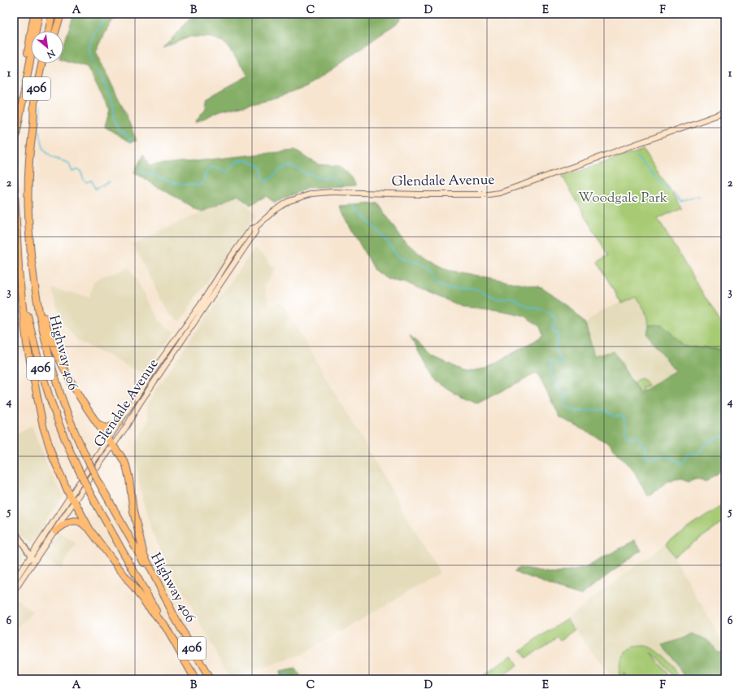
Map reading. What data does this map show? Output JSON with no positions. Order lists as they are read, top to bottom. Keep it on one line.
{"streets":{"highway":["406","Highway 406"],"main road":["Glendale Avenue"]},"parks":["Woodgale Park"],"north":"bottom right","grid":{"columns":["A","B","C","D","E","F"],"rows":["1","2","3","4","5","6"]}}
